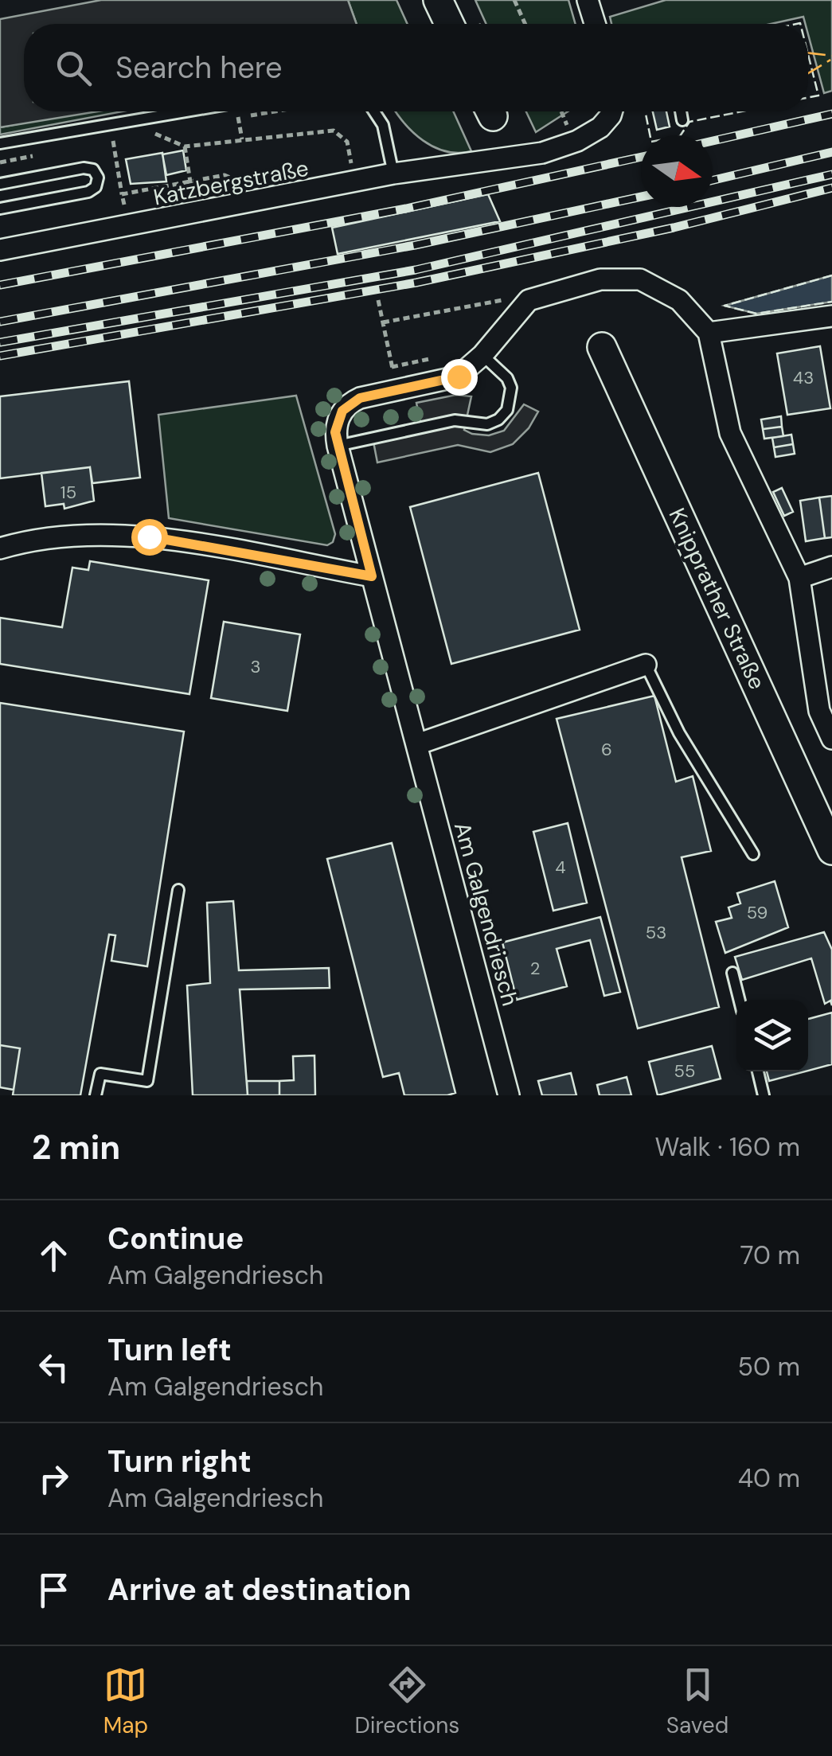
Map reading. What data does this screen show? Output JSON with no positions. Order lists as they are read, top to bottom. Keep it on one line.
{"streets":{"main road":["Knipprather Straße"],"street":["Katzbergstraße","Am Galgendriesch"]},"house_numbers":["43","15","3","6","4","59","53","2","55"],"north":"right","page":{"search":"Search here","heading":["2 min","Walk · 160 m"],"list":[["Continue","Am Galgendriesch","70 m"],["Turn left","Am Galgendriesch","50 m"],["Turn right","Am Galgendriesch","40 m"],"Arrive at destination"],"nav":["Map","Directions","Saved"]}}
